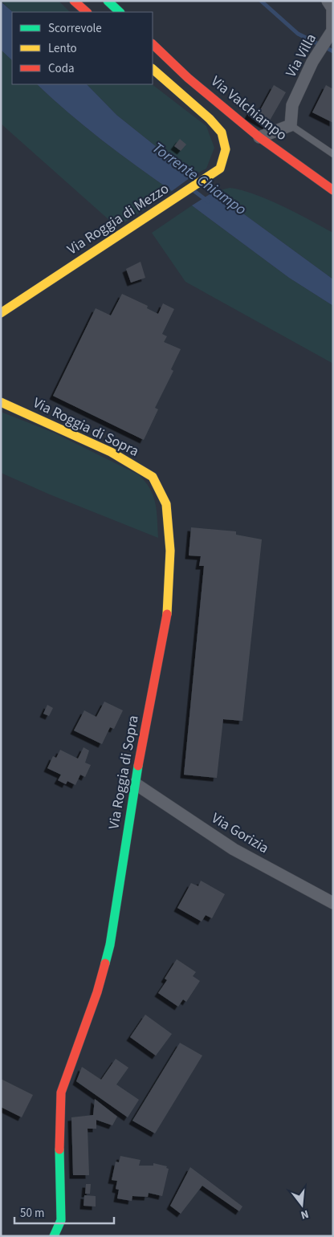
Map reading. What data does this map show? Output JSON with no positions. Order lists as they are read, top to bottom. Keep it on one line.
{"streets":{"street":["Via Villa","Via Valchiampo","Via Roggia di Mezzo","Via Roggia di Sopra","Via Gorizia"]},"crossings":[["Via Roggia di Sopra","Via Gorizia"]],"water":["Torrente Chiampo"],"legend":["Scorrevole","Lento","Coda"],"scale_bar":"50 m","north":"bottom"}
